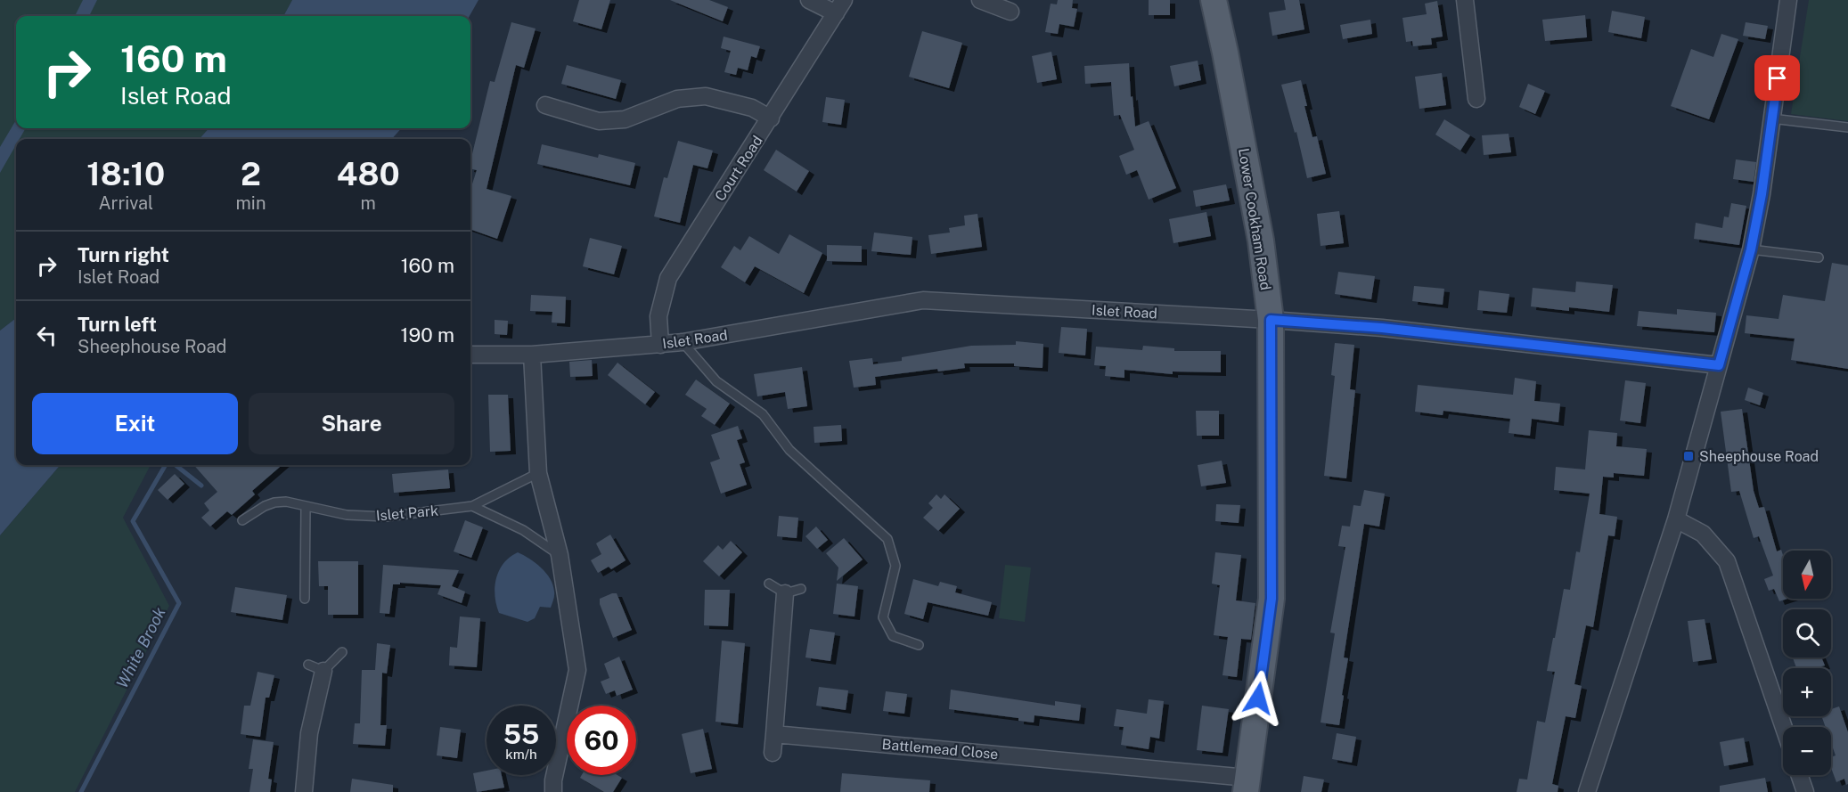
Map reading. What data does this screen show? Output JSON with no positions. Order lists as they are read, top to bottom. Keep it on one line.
{"streets":{"main road":["Lower Cookham Road"],"street":["Court Road","Islet Road","Battlemead Close"],"lane":["Islet Park"]},"crossings":[["Court Road","Islet Road"],["Lower Cookham Road","Islet Road"],["Lower Cookham Road","Battlemead Close"]],"water":["White Brook"],"places":{"transit":["Sheephouse Road"]},"north":"bottom","page":{"turn":["160 m","Islet Road"],"eta":["18:10","Arrival","2","min","480","m"],"list":[{"name":"Turn right","note":"Islet Road","value":"160 m"},{"name":"Turn left","note":"Sheephouse Road","value":"190 m"}],"buttons":["Exit","Share"],"map_buttons":["+","−"],"speed":"55 km/h","limit":"60"}}
